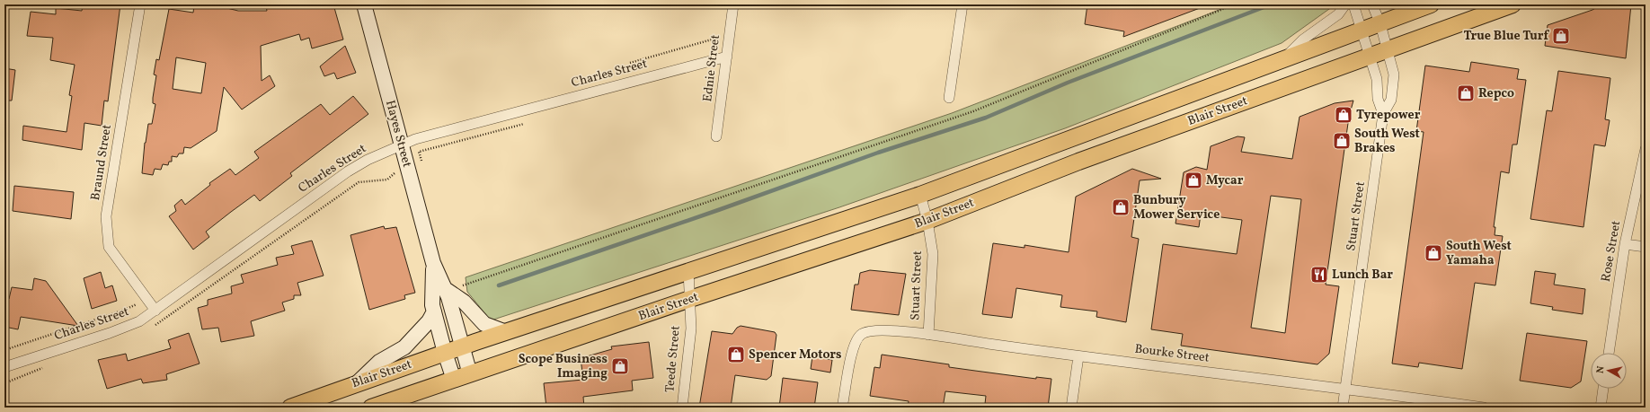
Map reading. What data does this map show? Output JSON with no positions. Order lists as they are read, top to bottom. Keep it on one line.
{"streets":{"main road":["Blair Street"],"street":["Ednie Street","Charles Street","Hayes Street","Braund Street","Stuart Street","Rose Street","Bourke Street","Teede Street"]},"crossings":[["Ednie Street","Charles Street"],["Charles Street","Hayes Street"],["Charles Street","Braund Street"],["Blair Street","Hayes Street"],["Blair Street","Stuart Street"],["Blair Street","Teede Street"],["Stuart Street","Bourke Street"]],"places":{"shop":["True Blue Turf","Repco","Tyrepower","South West Brakes","Mycar","Bunbury Mower Service","South West Yamaha","Spencer Motors","Scope Business Imaging"],"restaurant":["Lunch Bar"]},"north":"left"}
